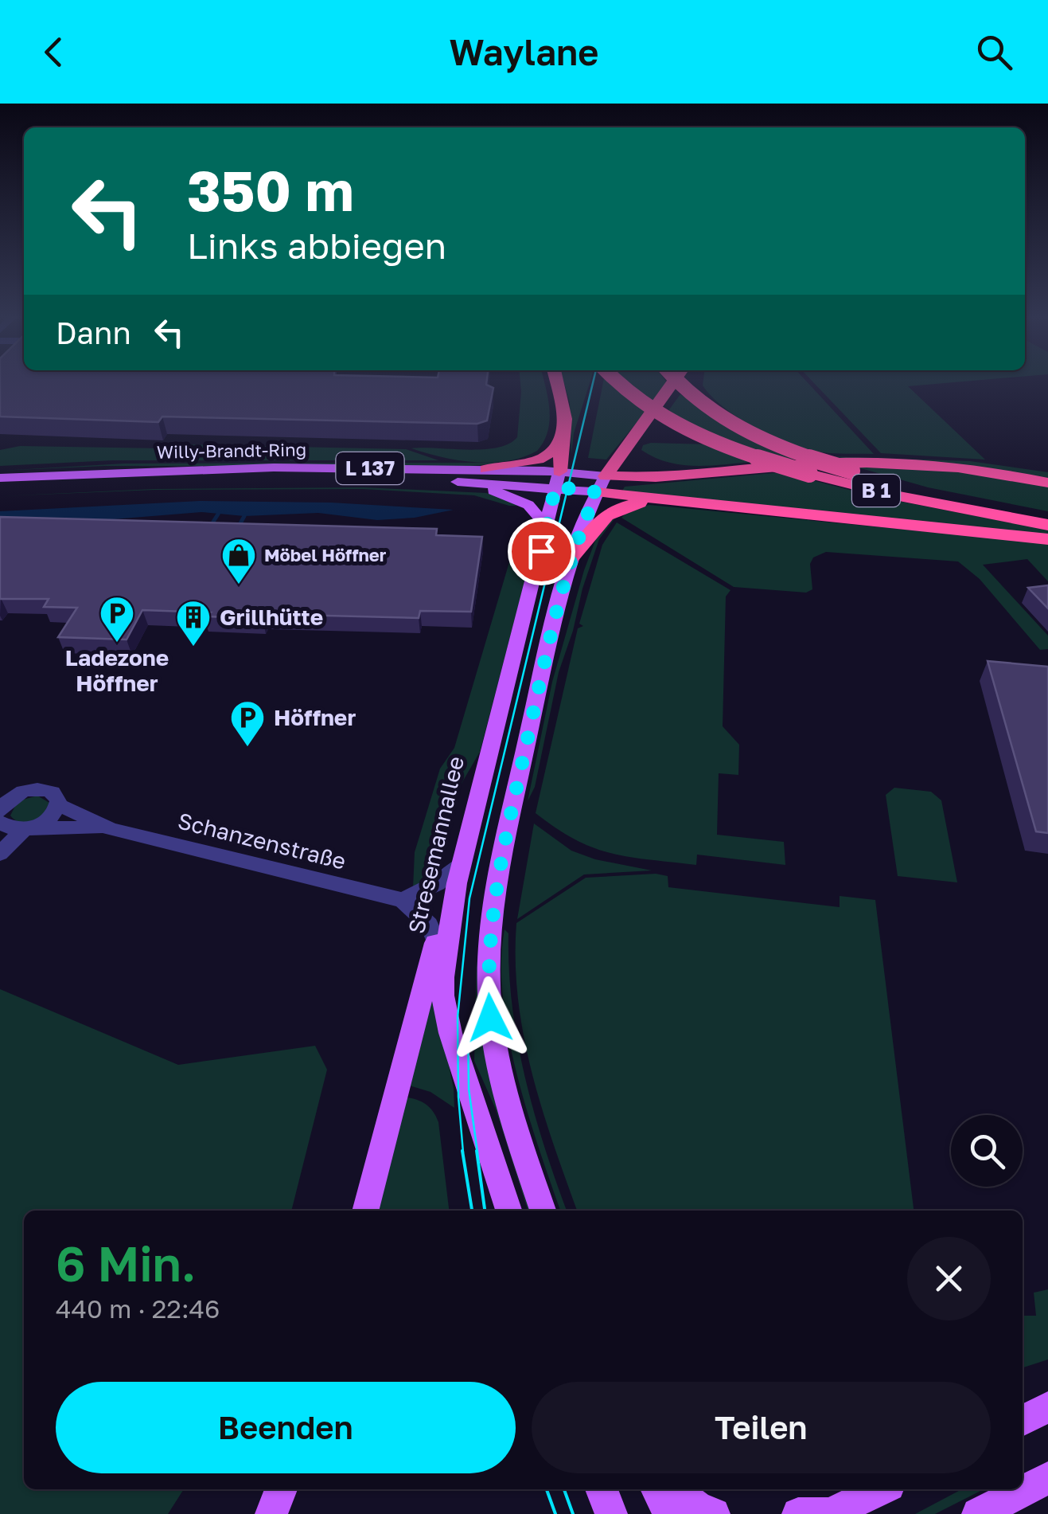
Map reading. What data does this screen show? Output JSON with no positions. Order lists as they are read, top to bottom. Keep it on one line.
{"streets":{"highway":["B 1"],"main road":["Willy-Brandt-Ring","L 137","Stresemannallee"],"street":["Schanzenstraße"]},"crossings":[["Willy-Brandt-Ring","L 137"],["Willy-Brandt-Ring","Stresemannallee"],["L 137","Stresemannallee"]],"places":{"shop":["Möbel Höffner"],"parking":["Ladezone Höffner","Höffner"],"building":["Grillhütte"]},"page":{"header":"Waylane","turn":["350 m","Links abbiegen"],"then":"Dann","heading":["6 Min.","440 m · 22:46"],"buttons":["Beenden","Teilen"]}}
